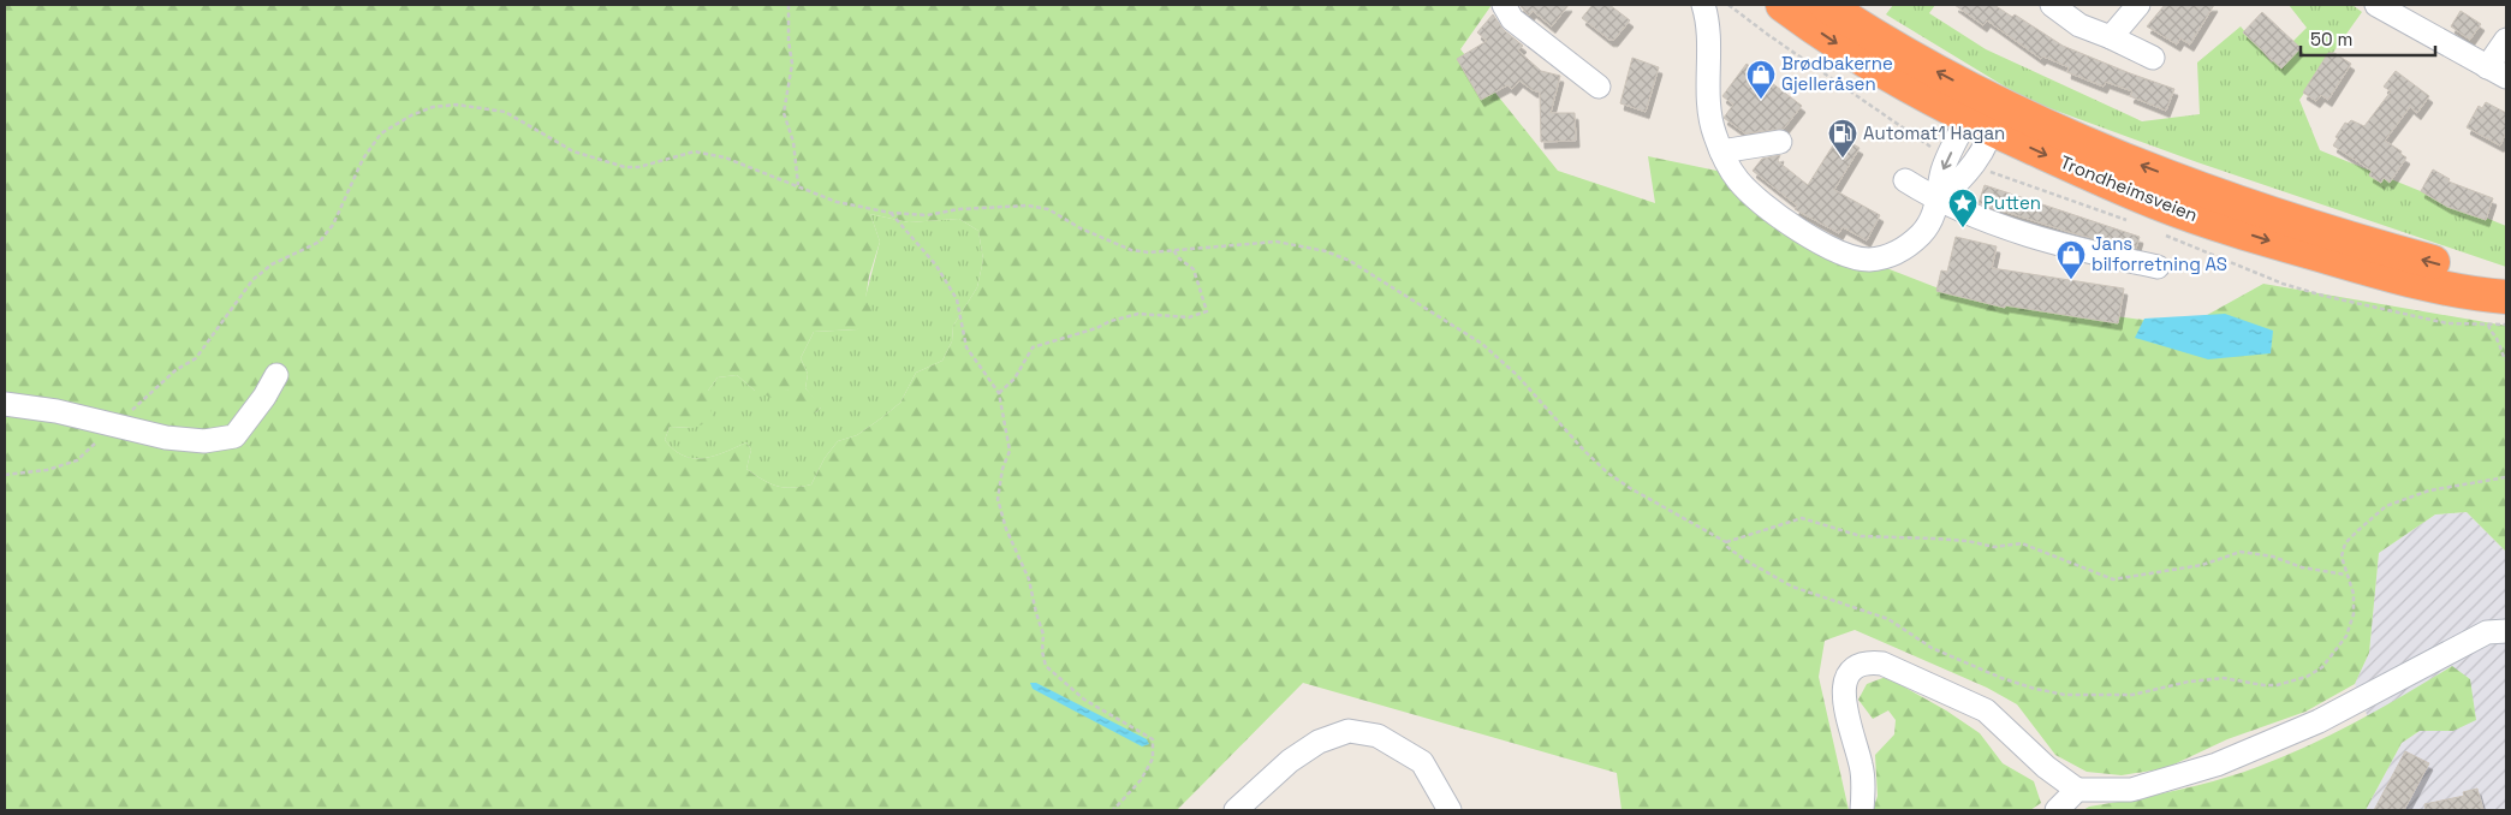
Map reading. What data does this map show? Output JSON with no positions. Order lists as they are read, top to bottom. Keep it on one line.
{"streets":{"highway":["Trondheimsveien"]},"places":{"shop":["Brødbakerne Gjelleråsen","Jans bilforretning AS"],"fuel station":["Automat1 Hagan"],"place":["Putten"]},"scale_bar":"50 m"}
